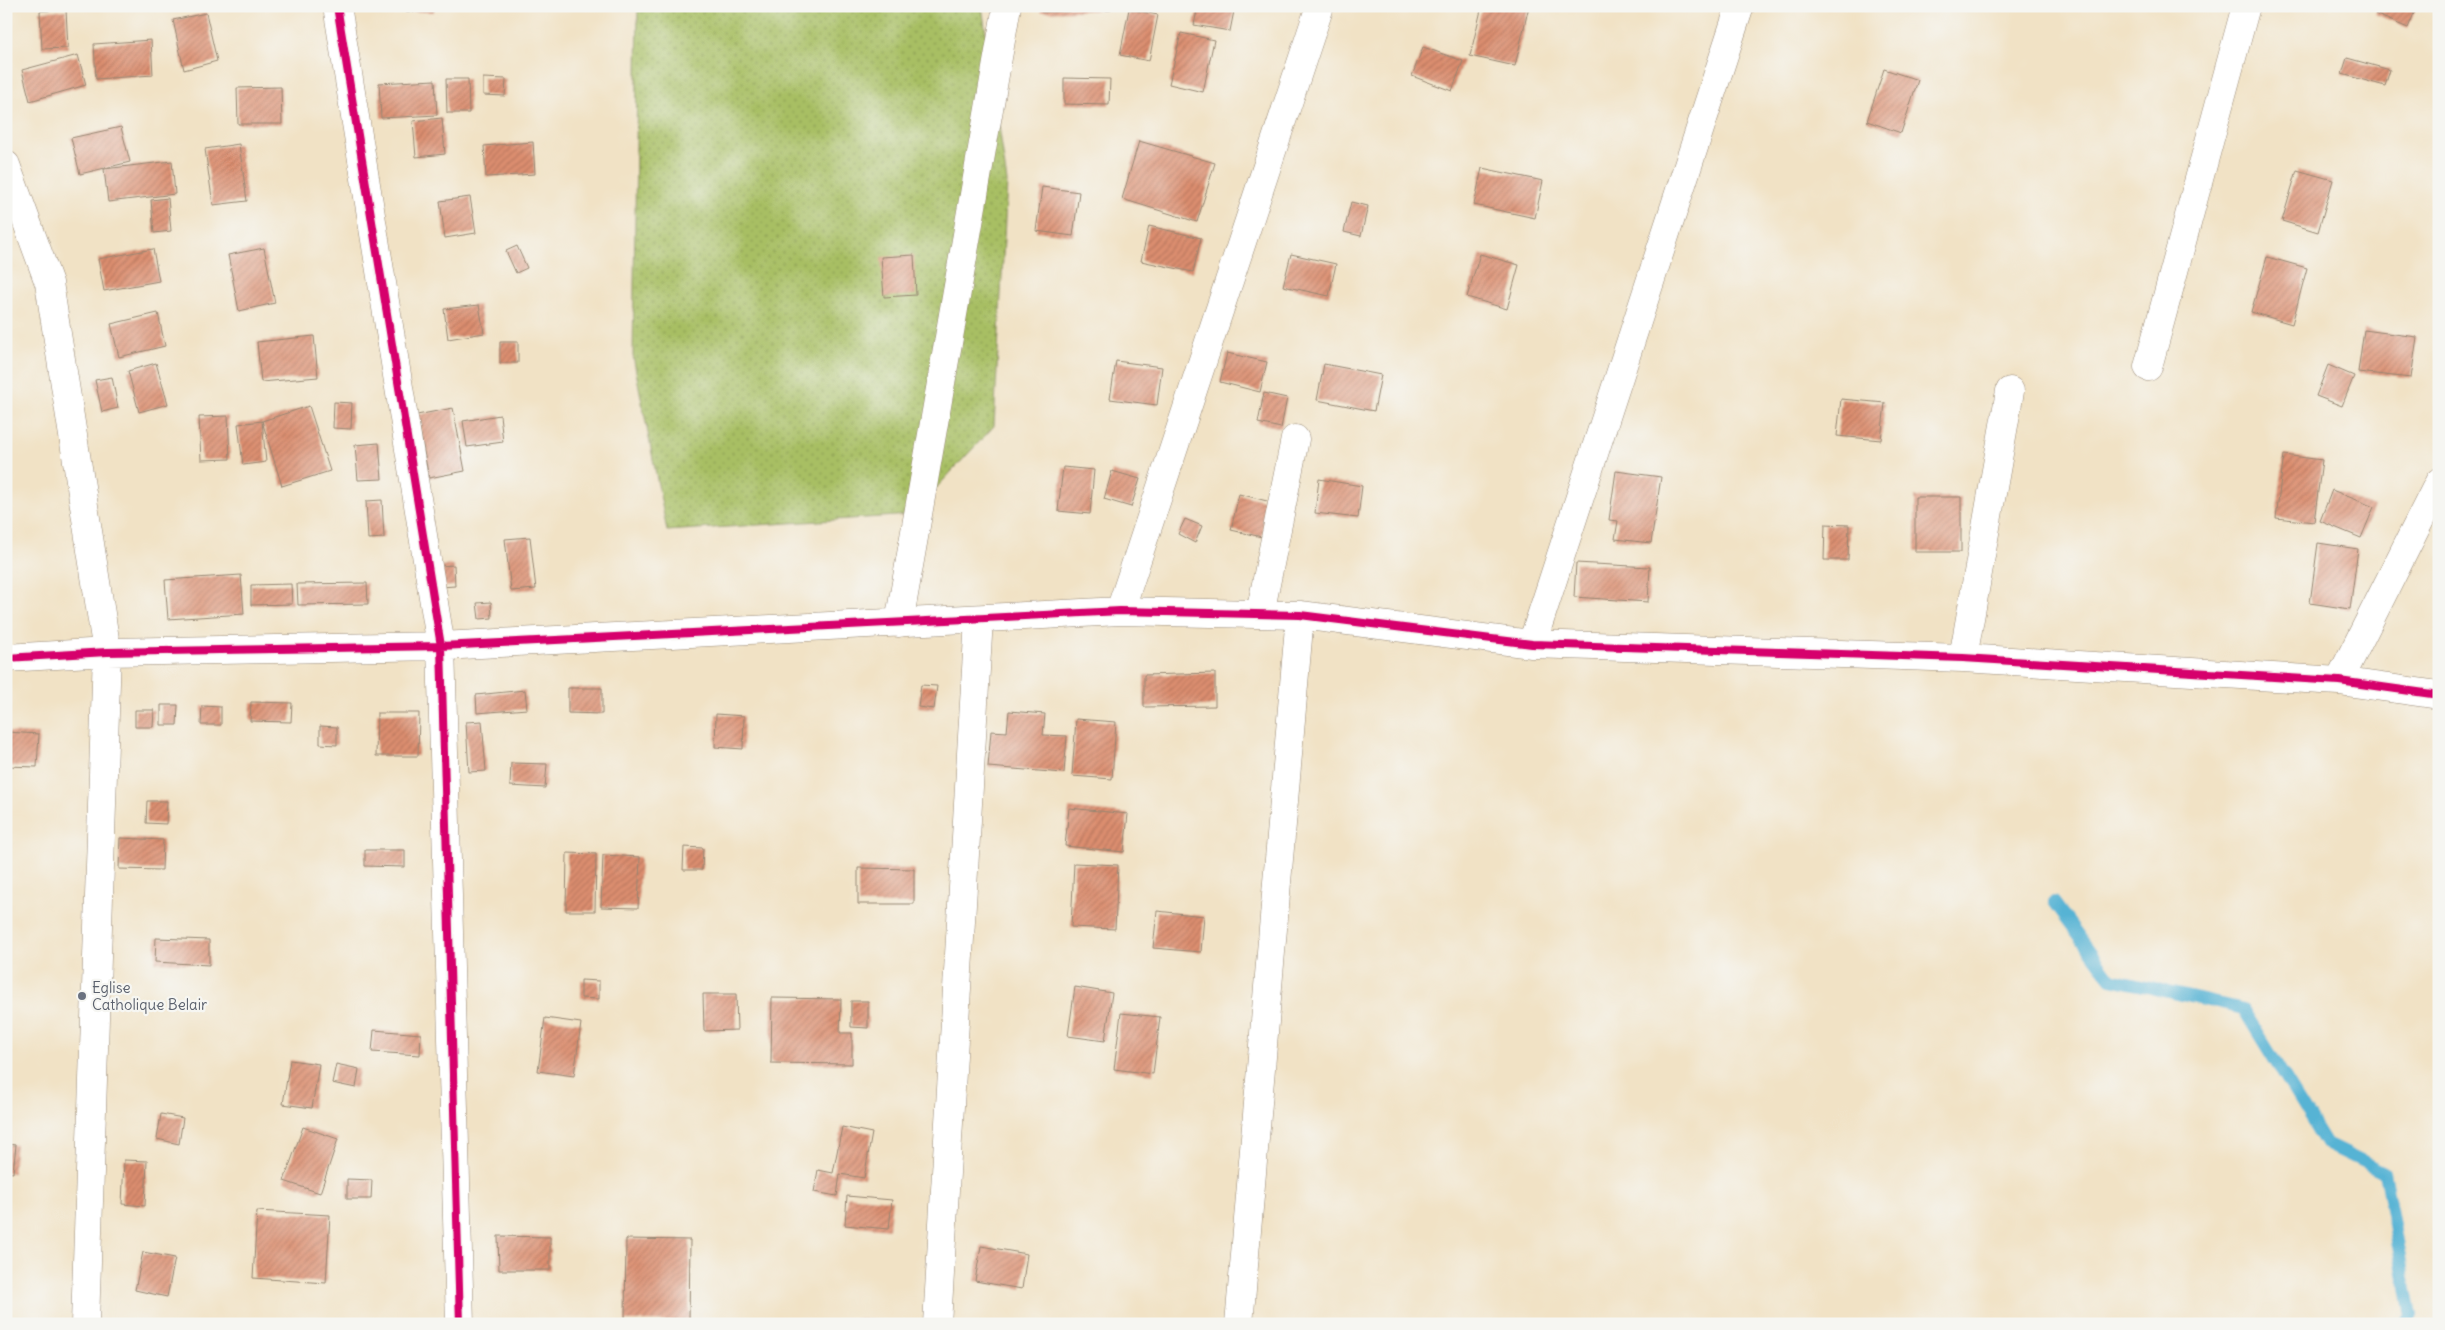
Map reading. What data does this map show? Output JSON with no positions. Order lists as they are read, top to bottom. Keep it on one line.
{"places":["Eglise Catholique Belair"]}
